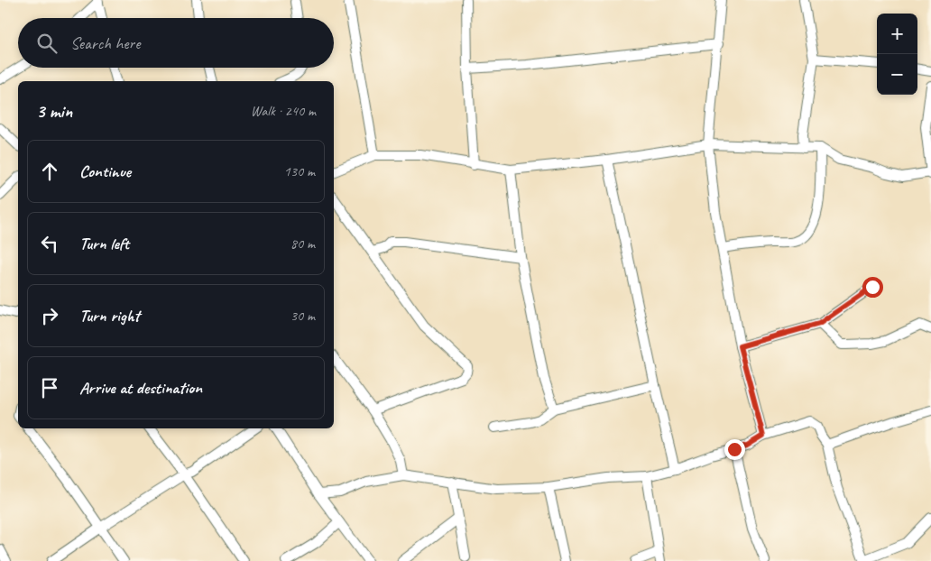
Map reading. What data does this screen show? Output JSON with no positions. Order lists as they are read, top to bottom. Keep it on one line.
{"page":{"map_buttons":["+","−"],"search":"Search here","heading":["3 min","Walk · 240 m"],"list":[["Continue","130 m"],["Turn left","80 m"],["Turn right","30 m"],"Arrive at destination"]}}
